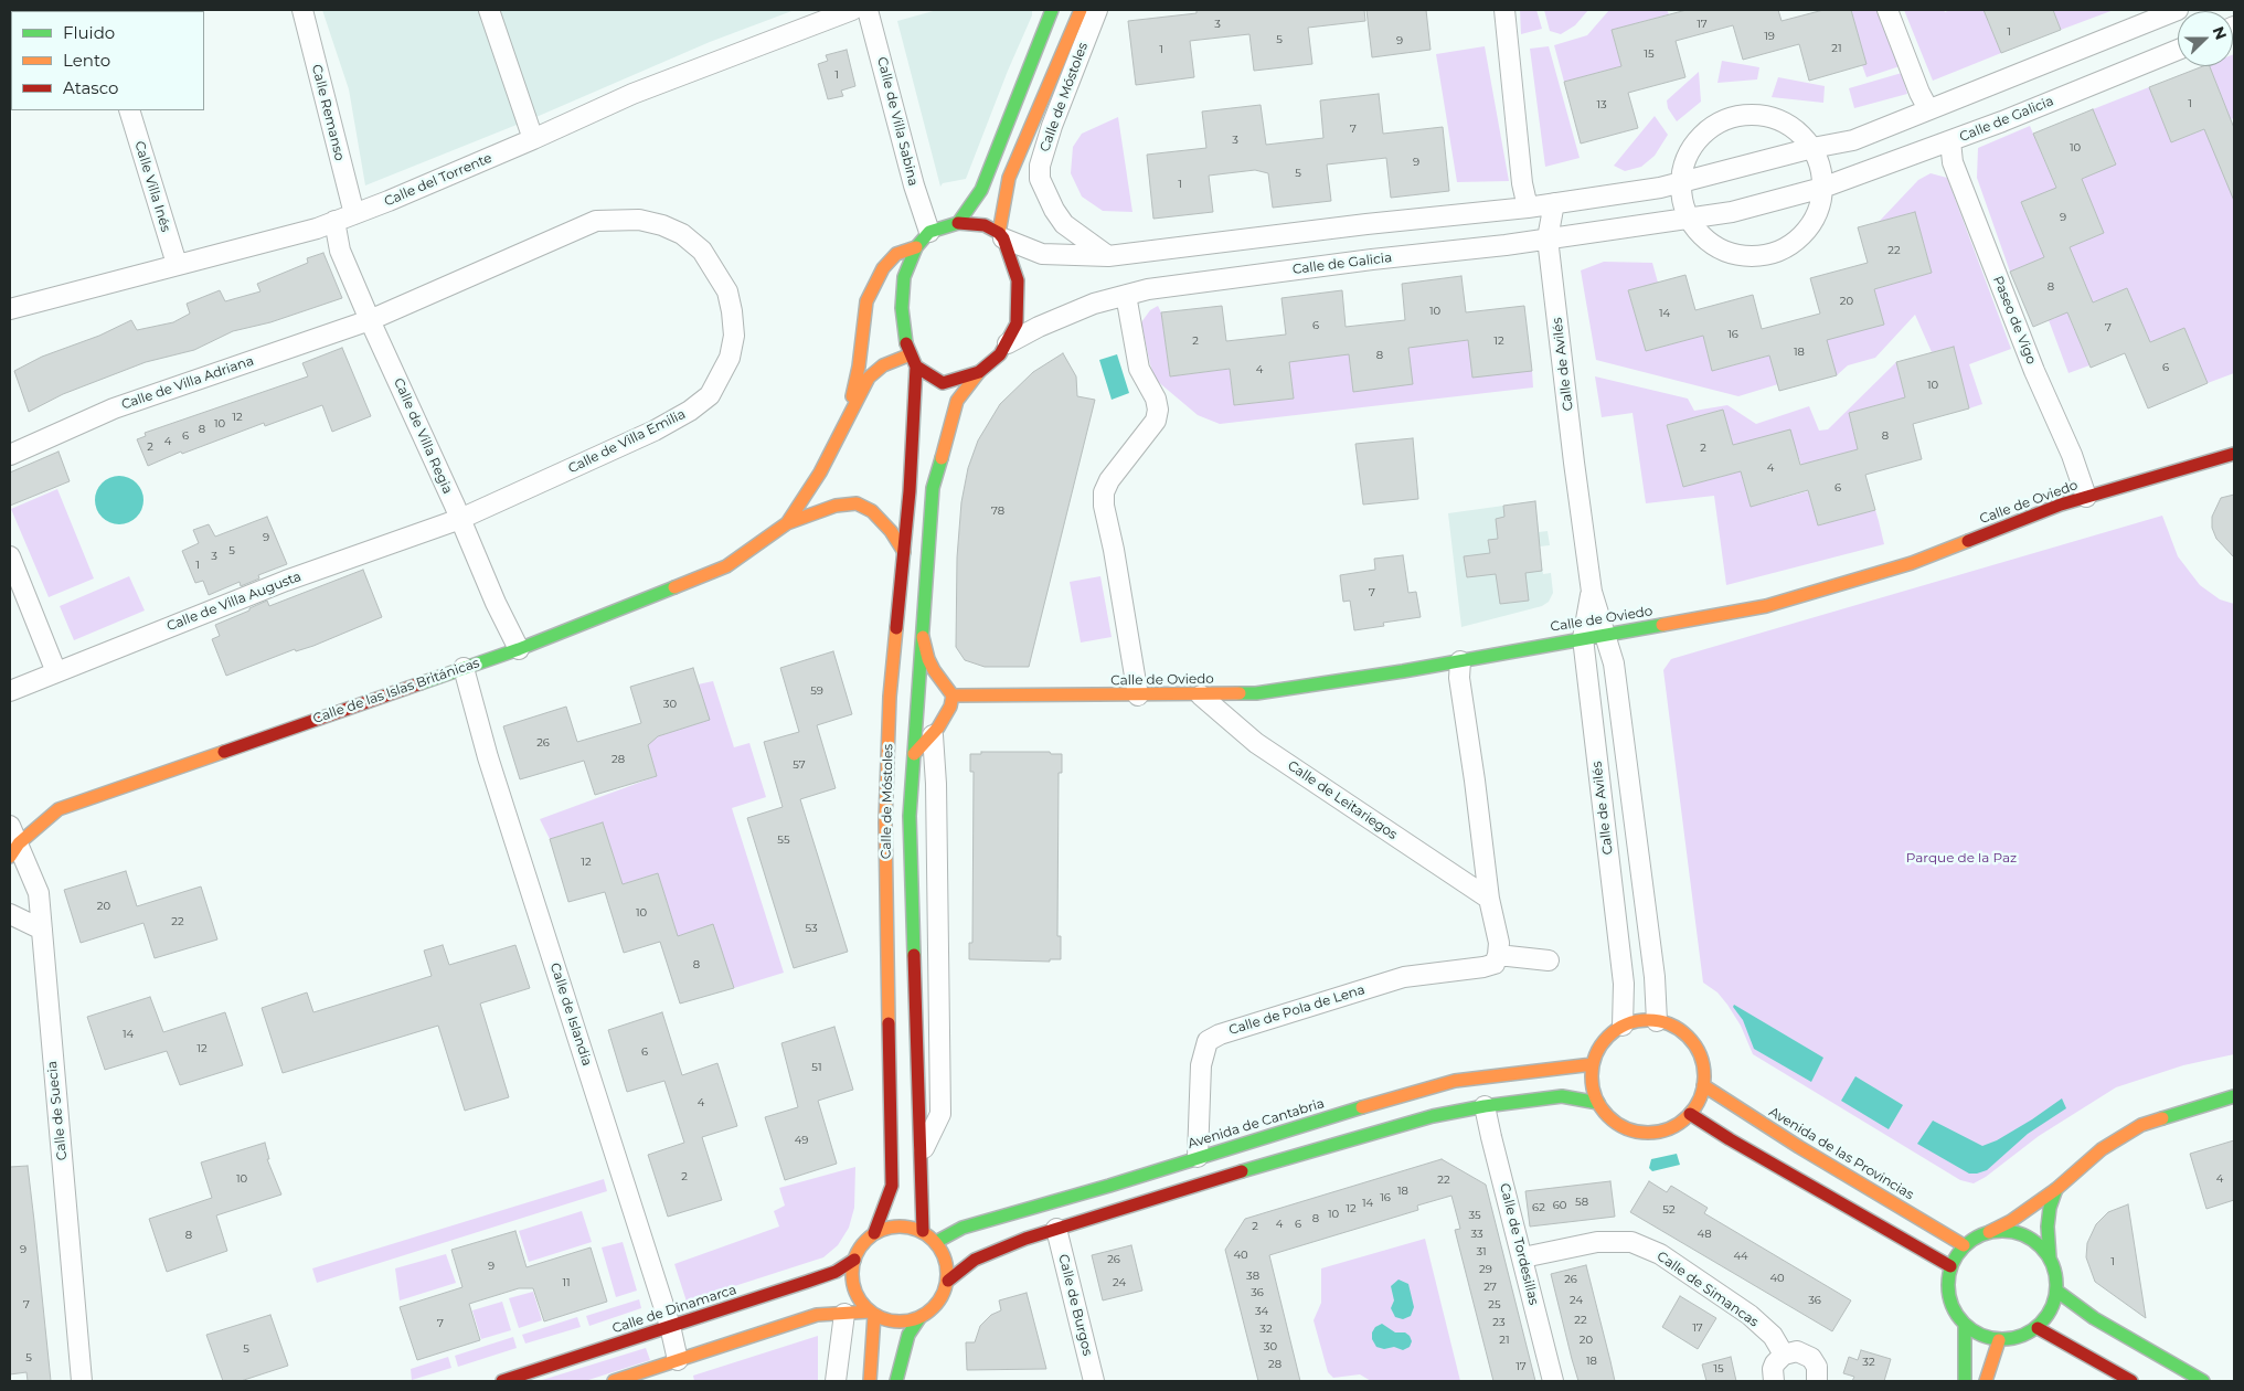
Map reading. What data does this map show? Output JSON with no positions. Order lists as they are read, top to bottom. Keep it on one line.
{"streets":{"street":["Calle de Móstoles","Calle Remanso","Calle de Galicia","Calle de Villa Sabina","Calle del Torrente","Calle Villa Inés","Paseo de Vigo","Calle de Avilés","Calle de Villa Adriana","Calle de Villa Regia","Calle de Villa Emilia","Calle de Oviedo","Calle de Villa Augusta","Calle de las Islas Británicas","Calle de Leitariegos","Calle de Pola de Lena","Calle de Islandia","Calle de Suecia","Avenida de Cantabria","Avenida de las Provincias","Calle de Tordesillas","Calle de Simancas","Calle de Burgos","Calle de Dinamarca"]},"crossings":[["Calle de Móstoles","Calle de Galicia"],["Calle de Móstoles","Calle de Villa Sabina"],["Calle de Móstoles","Calle de las Islas Británicas"],["Calle de Móstoles","Avenida de Cantabria"],["Calle de Móstoles","Calle de Dinamarca"],["Calle Remanso","Calle del Torrente"],["Calle de Galicia","Calle de Villa Sabina"],["Calle de Galicia","Paseo de Vigo"],["Calle de Galicia","Calle de Avilés"],["Calle de Galicia","Calle de las Islas Británicas"],["Calle de Villa Sabina","Calle de las Islas Británicas"],["Calle del Torrente","Calle Villa Inés"],["Calle del Torrente","Calle de Villa Regia"],["Paseo de Vigo","Calle de Oviedo"],["Calle de Avilés","Calle de Oviedo"],["Calle de Avilés","Avenida de Cantabria"],["Calle de Avilés","Avenida de las Provincias"],["Calle de Villa Adriana","Calle de Villa Regia"],["Calle de Villa Adriana","Calle de Villa Emilia"],["Calle de Villa Regia","Calle de Villa Emilia"],["Calle de Villa Regia","Calle de Villa Augusta"],["Calle de Villa Regia","Calle de las Islas Británicas"],["Calle de Villa Emilia","Calle de Villa Augusta"],["Calle de Oviedo","Calle de Leitariegos"],["Calle de las Islas Británicas","Calle de Islandia"],["Calle de las Islas Británicas","Calle de Suecia"],["Calle de Pola de Lena","Avenida de Cantabria"],["Calle de Islandia","Calle de Dinamarca"],["Avenida de Cantabria","Avenida de las Provincias"],["Avenida de Cantabria","Calle de Dinamarca"],["Calle de Tordesillas","Calle de Simancas"]],"parks":["Parque de la Paz"],"house_numbers":["3","17","1","19","5","9","21","1","15","1","1","13","7","3","10","9","5","1","9","22","8","20","10","14","6","7","16","2","12","18","8","6","4","10","12","10","8","6","8","4","2","2","4","6","78","9","5","3","1","7","59","30","26","28","57","55","12","20","10","22","53","8","14","12","6","51","4","49","2","10","4","22","18","16","58","14","60","62","12","52","10","35","8","4","6","2","33","48","8","9","31","40","44","26","1","9","29","38","40","26","11","24","27","36","24","36","7","25","34","22","23","7","17","32","21","20","30","5","5","18","32","28","17","15"],"legend":["Fluido","Lento","Atasco"],"north":"right"}
